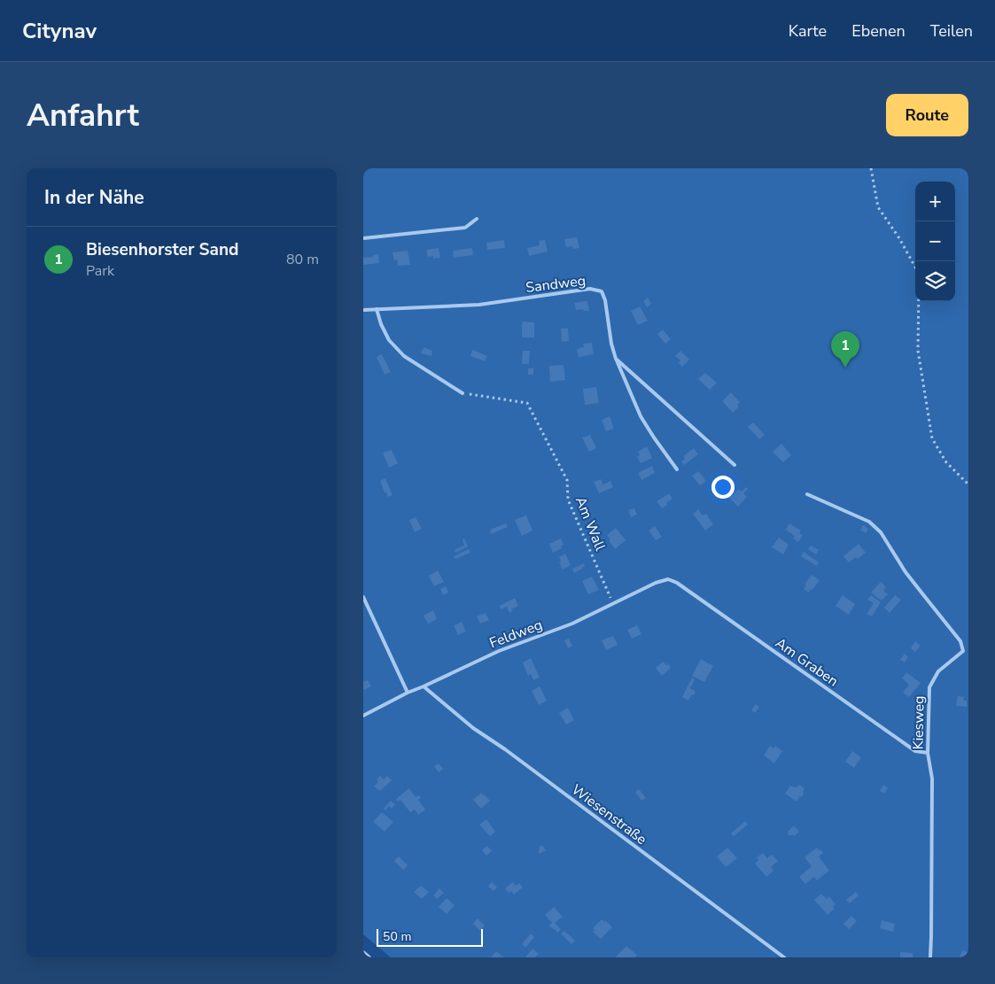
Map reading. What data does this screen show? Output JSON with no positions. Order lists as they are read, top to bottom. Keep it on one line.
{"streets":{"lane":["Sandweg","Feldweg","Am Graben","Kiesweg","Wiesenstraße"],"path":["Am Wall"]},"crossings":[["Am Wall","Feldweg"],["Feldweg","Am Graben"],["Feldweg","Wiesenstraße"],["Am Graben","Kiesweg"]],"scale_bar":"50 m","page":{"header":"Citynav","nav":["Karte","Ebenen","Teilen"],"buttons":"Route","title":"Anfahrt","heading":"In der Nähe","map_buttons":["+","−"],"list":[{"mark":"1","name":"Biesenhorster Sand","note":"Park","value":"80 m"}],"pins":"1","scale":"50 m"}}
